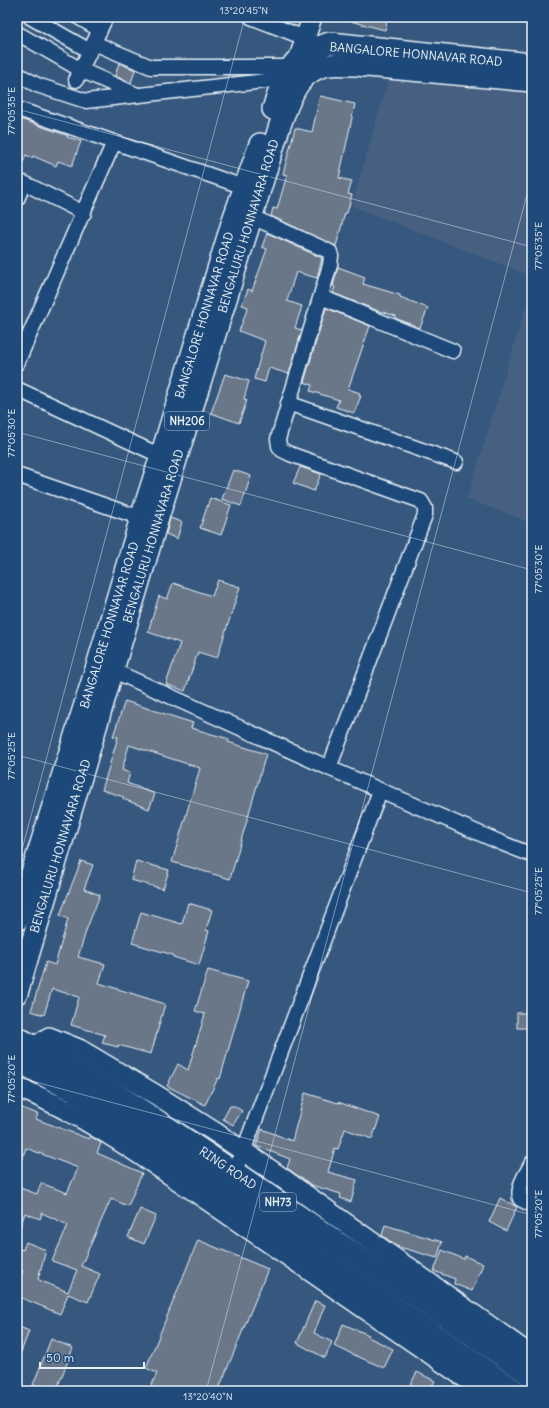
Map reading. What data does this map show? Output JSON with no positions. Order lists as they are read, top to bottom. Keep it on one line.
{"streets":{"highway":["RING ROAD","NH73"],"main road":["BANGALORE HONNAVAR ROAD","BENGALURU HONNAVARA ROAD","NH206"]},"crossings":[["BANGALORE HONNAVAR ROAD","BENGALURU HONNAVARA ROAD"]],"scale_bar":"50 m","coordinates":["13°20'45\"N","77°05'35\"E","77°05'30\"E","77°05'25\"E","77°05'20\"E","13°20'40\"N"]}
